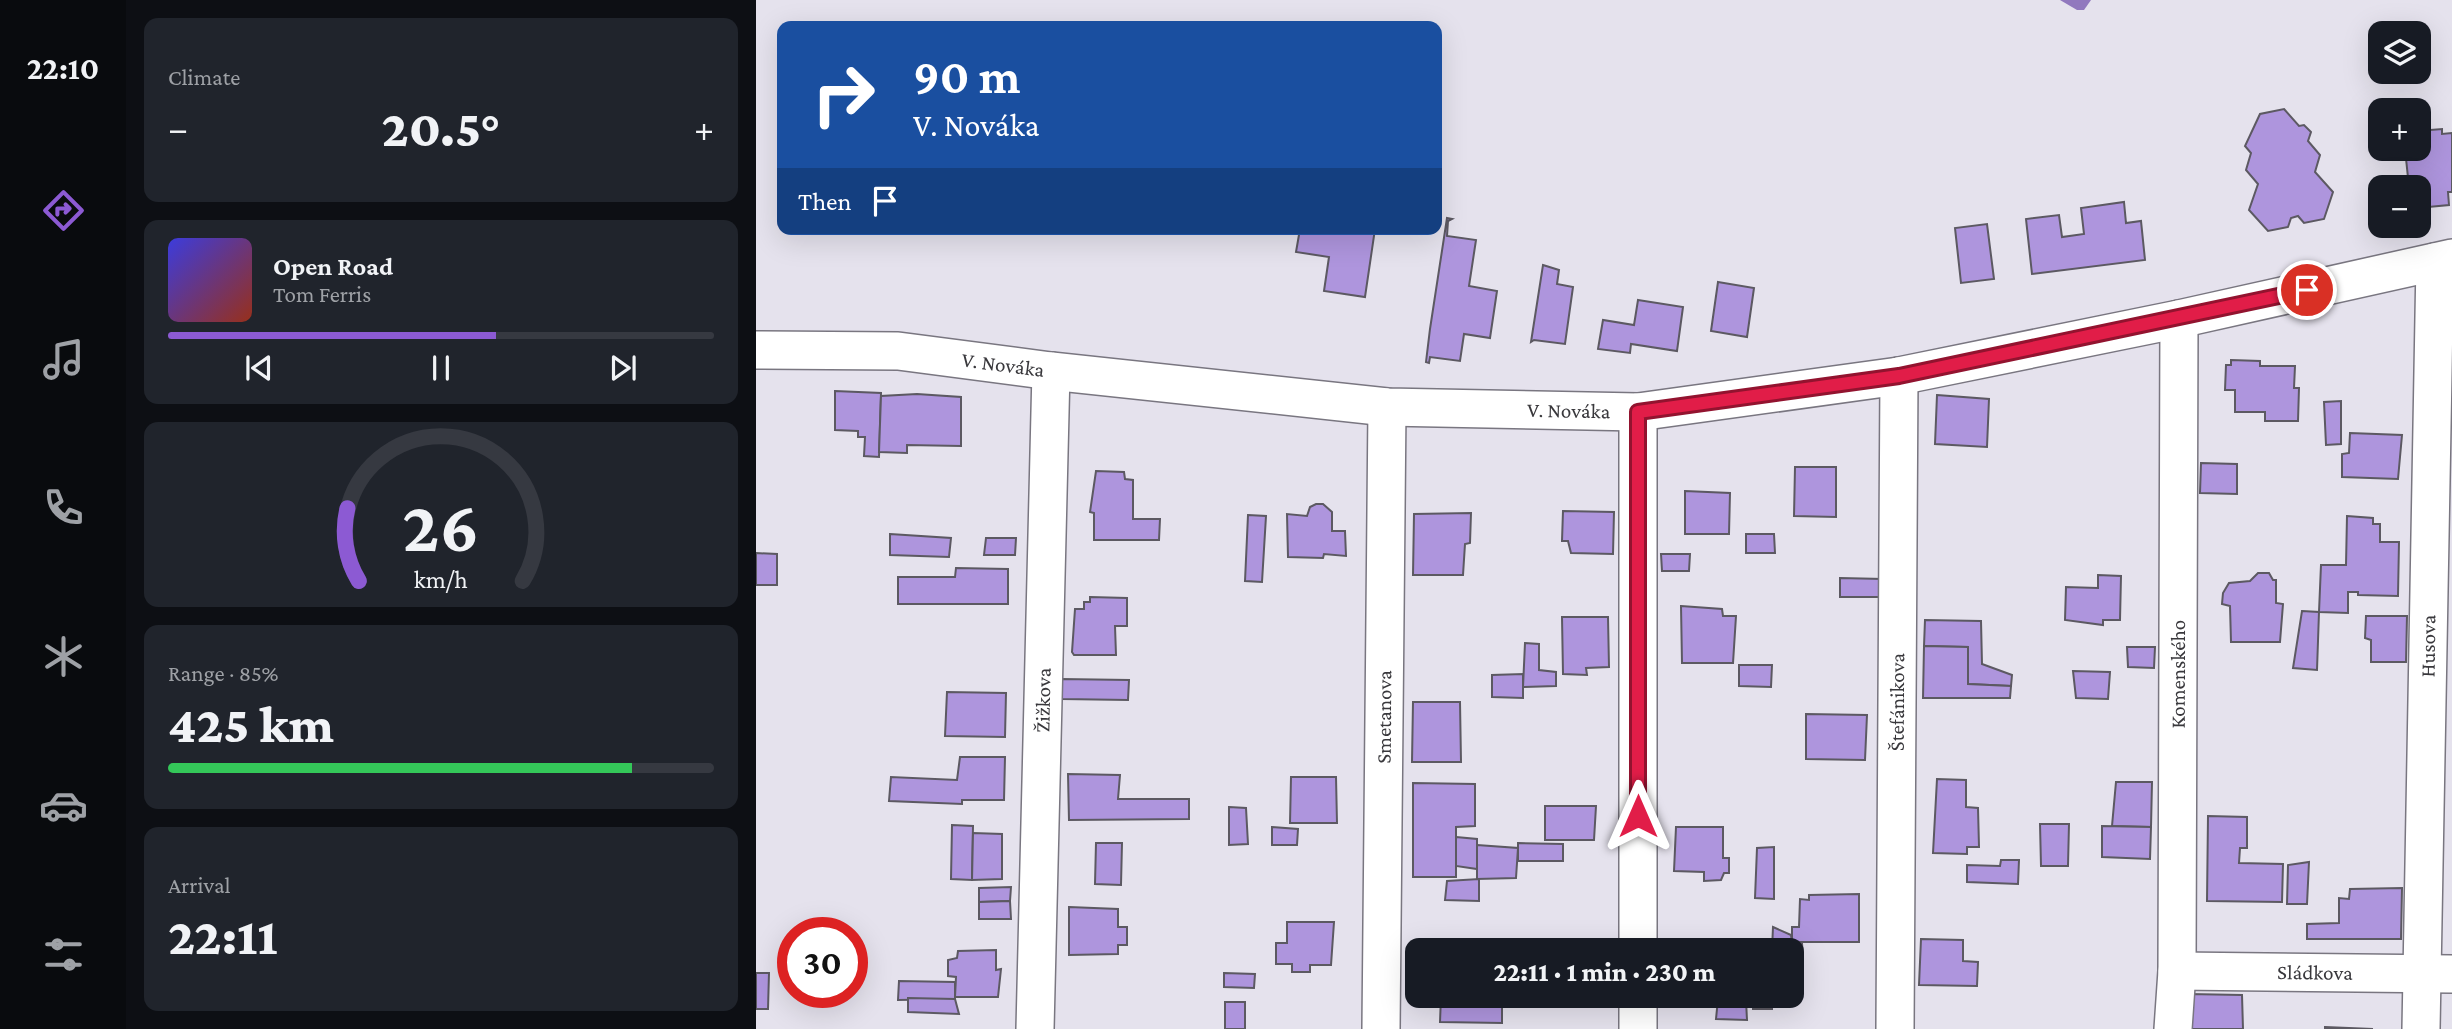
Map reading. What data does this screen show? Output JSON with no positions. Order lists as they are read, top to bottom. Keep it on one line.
{"streets":{"street":["V. Nováka","Husova","Komenského","Žižkova","Štefánikova","Smetanova","Sládkova"]},"crossings":[["V. Nováka","Husova"],["V. Nováka","Komenského"],["V. Nováka","Žižkova"],["V. Nováka","Štefánikova"],["V. Nováka","Smetanova"],["Husova","Sládkova"],["Komenského","Sládkova"]],"page":{"tabs":"22:10","tile":["Climate",["Range · 85%","425 km"],["Arrival","22:11"]],"map_buttons":["+","−"],"turn":["90 m","V. Nováka"],"heat":["−","20.5°","+"],"then":"Then","song":["Open Road","Tom Ferris"],"limit":"30","trip":"22:11 · 1 min · 230 m","gauge":["26","km/h"]}}
